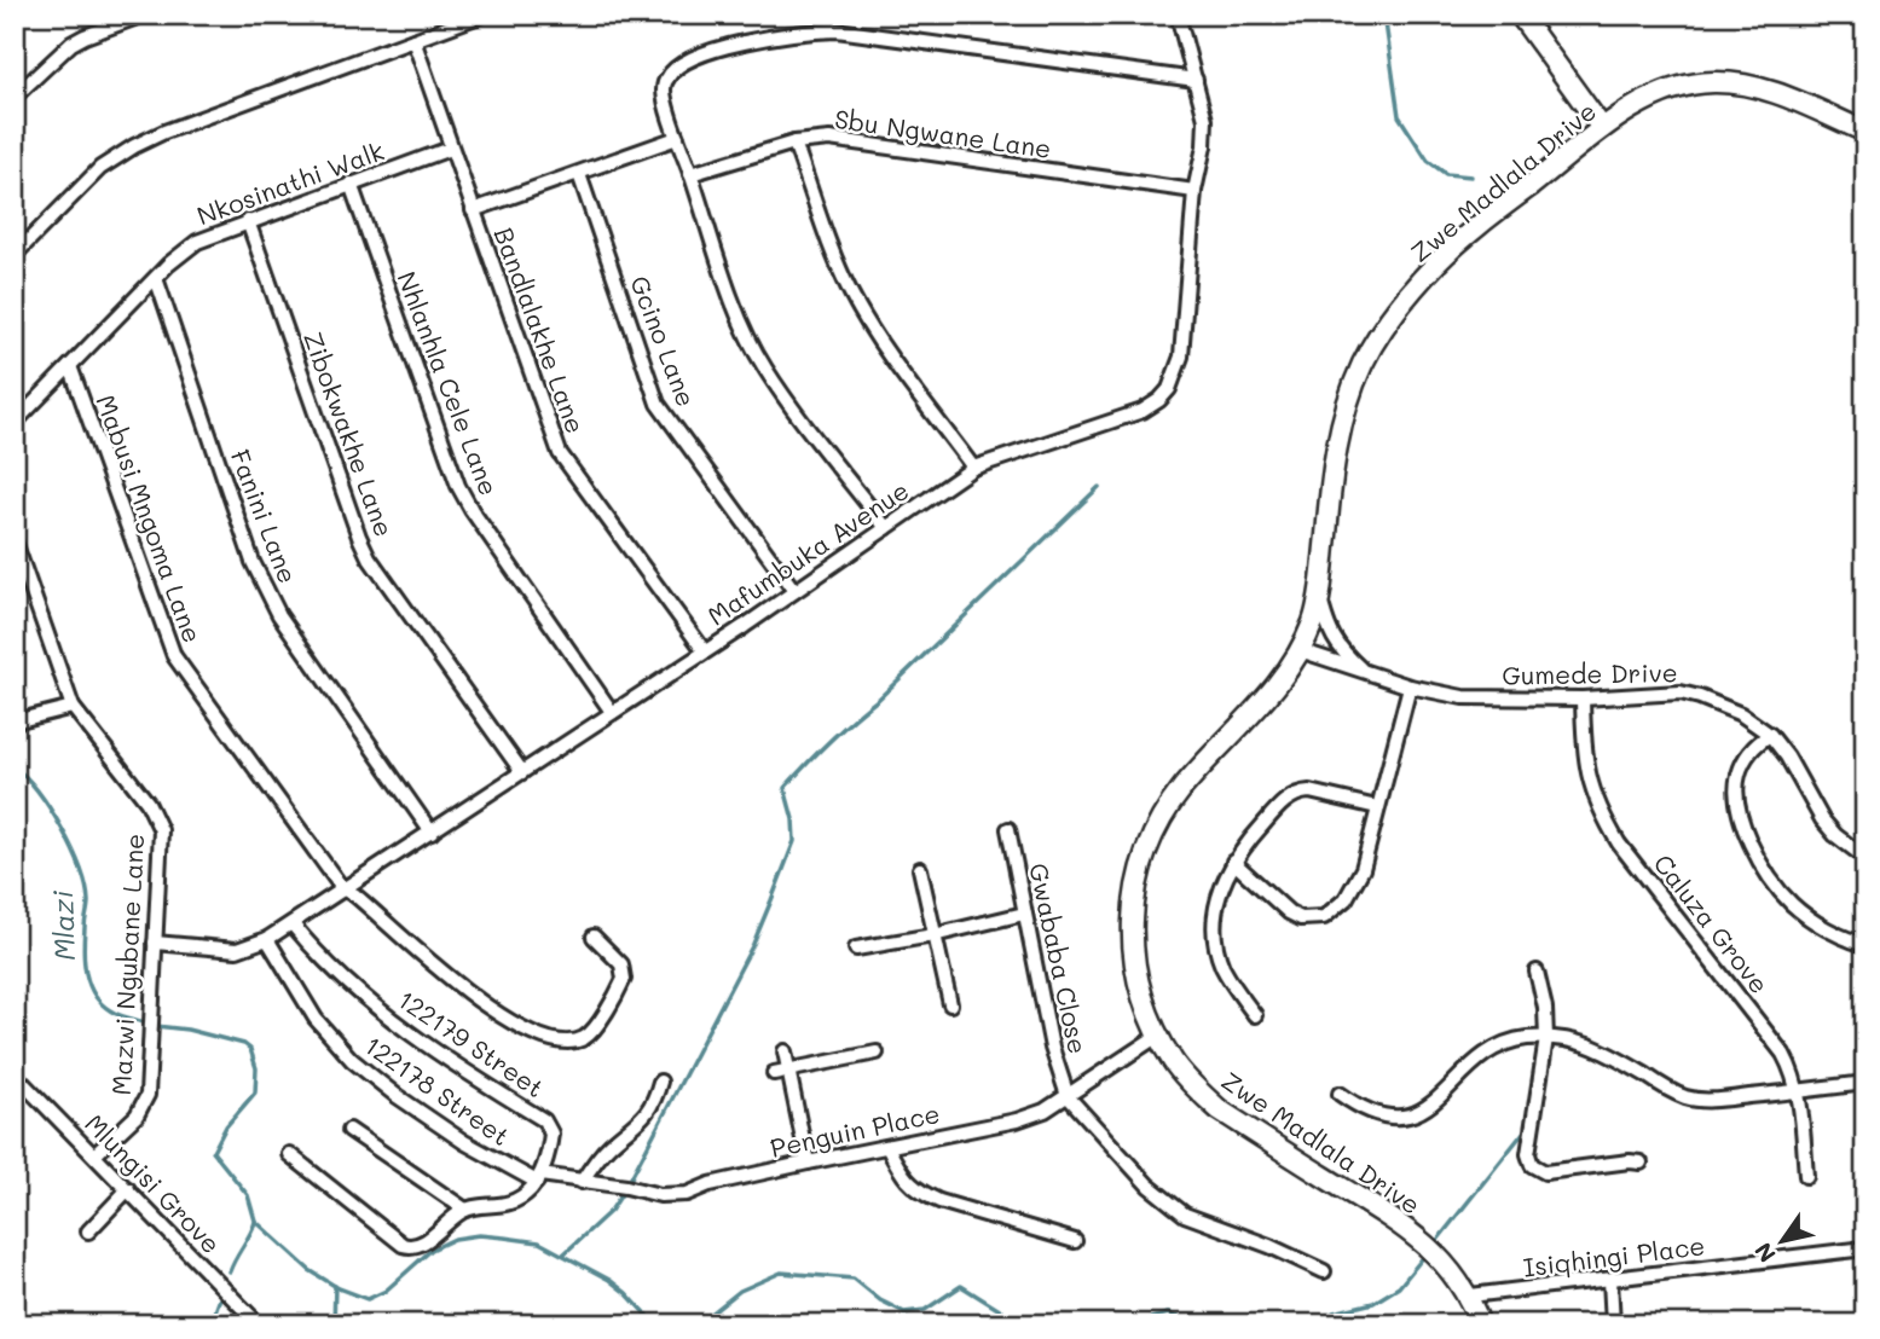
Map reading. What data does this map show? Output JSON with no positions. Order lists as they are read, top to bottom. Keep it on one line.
{"streets":{"street":["Sbu Ngwane Lane","Zwe Madlala Drive","Nkosinathi Walk","Bandlalakhe Lane","Gcino Lane","Nhlanhla Cele Lane","Zibokwakhe Lane","Fanini Lane","Mabusi Mngoma Lane","Mafumbuka Avenue","Gumede Drive","Caluza Grove","Gwababa Close","Mazwi Ngubane Lane","122179 Street","122178 Street","Penguin Place","Mlungisi Grove","Isiqhingi Place"]},"crossings":[["Sbu Ngwane Lane","Mafumbuka Avenue"],["Zwe Madlala Drive","Gumede Drive"],["Zwe Madlala Drive","Penguin Place"],["Zwe Madlala Drive","Isiqhingi Place"],["Nkosinathi Walk","Bandlalakhe Lane"],["Nkosinathi Walk","Nhlanhla Cele Lane"],["Nkosinathi Walk","Zibokwakhe Lane"],["Nkosinathi Walk","Fanini Lane"],["Nkosinathi Walk","Mabusi Mngoma Lane"],["Bandlalakhe Lane","Mafumbuka Avenue"],["Gcino Lane","Mafumbuka Avenue"],["Nhlanhla Cele Lane","Mafumbuka Avenue"],["Zibokwakhe Lane","Mafumbuka Avenue"],["Fanini Lane","Mafumbuka Avenue"],["Mabusi Mngoma Lane","Mafumbuka Avenue"],["Mafumbuka Avenue","Mazwi Ngubane Lane"],["Mafumbuka Avenue","122179 Street"],["Mafumbuka Avenue","122178 Street"],["Gumede Drive","Caluza Grove"],["Gwababa Close","Penguin Place"],["Mazwi Ngubane Lane","Mlungisi Grove"],["122179 Street","122178 Street"],["122179 Street","Penguin Place"],["122178 Street","Penguin Place"]],"water":["Mlazi"],"north":"bottom left"}
